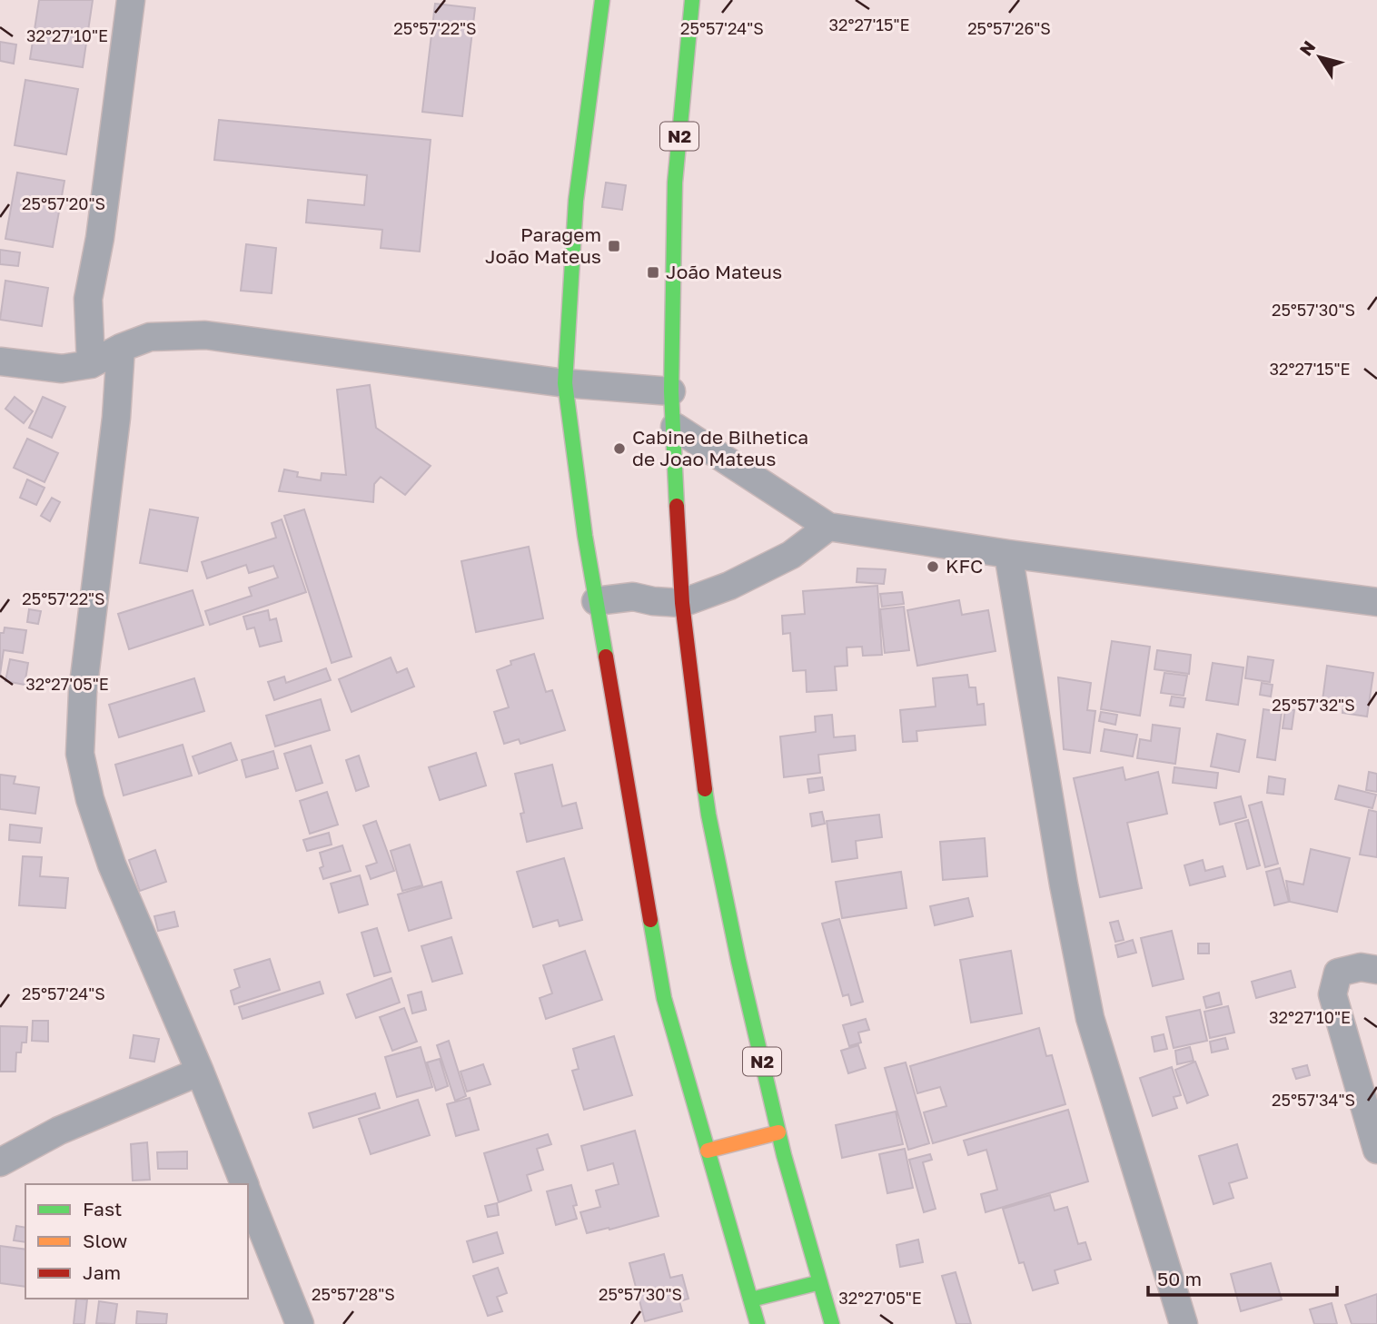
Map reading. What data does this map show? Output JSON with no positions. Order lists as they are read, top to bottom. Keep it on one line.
{"streets":{"main road":["N2"]},"places":{"transit":["Paragem João Mateus","João Mateus"],"other":["Cabine de Bilhetica de Joao Mateus","KFC"]},"legend":["Fast","Slow","Jam"],"scale_bar":"50 m","north":"top left","coordinates":["32°27'15\"E","25°57'22\"S","25°57'24\"S","25°57'26\"S","32°27'10\"E","25°57'20\"S","25°57'30\"S","32°27'05\"E","25°57'32\"S","25°57'34\"S","25°57'28\"S"]}
